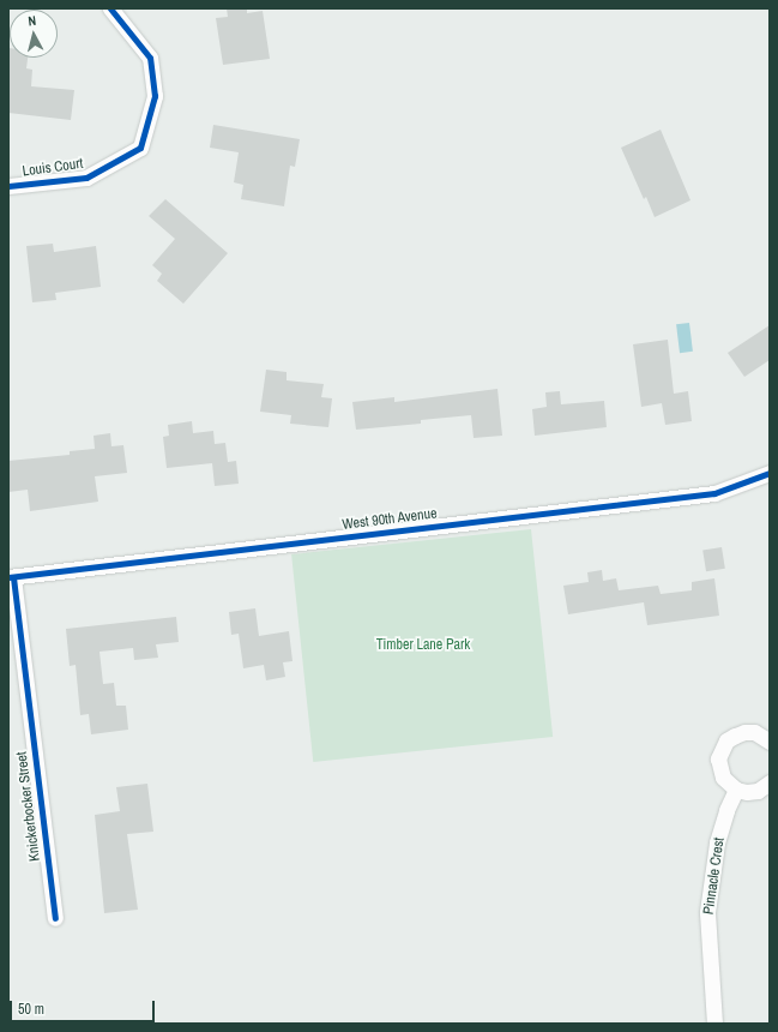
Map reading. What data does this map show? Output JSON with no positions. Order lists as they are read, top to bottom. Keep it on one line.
{"streets":{"street":["Louis Court","West 90th Avenue","Knickerbocker Street","Pinnacle Crest"]},"crossings":[["West 90th Avenue","Knickerbocker Street"]],"parks":["Timber Lane Park"],"scale_bar":"50 m","north":"top"}
